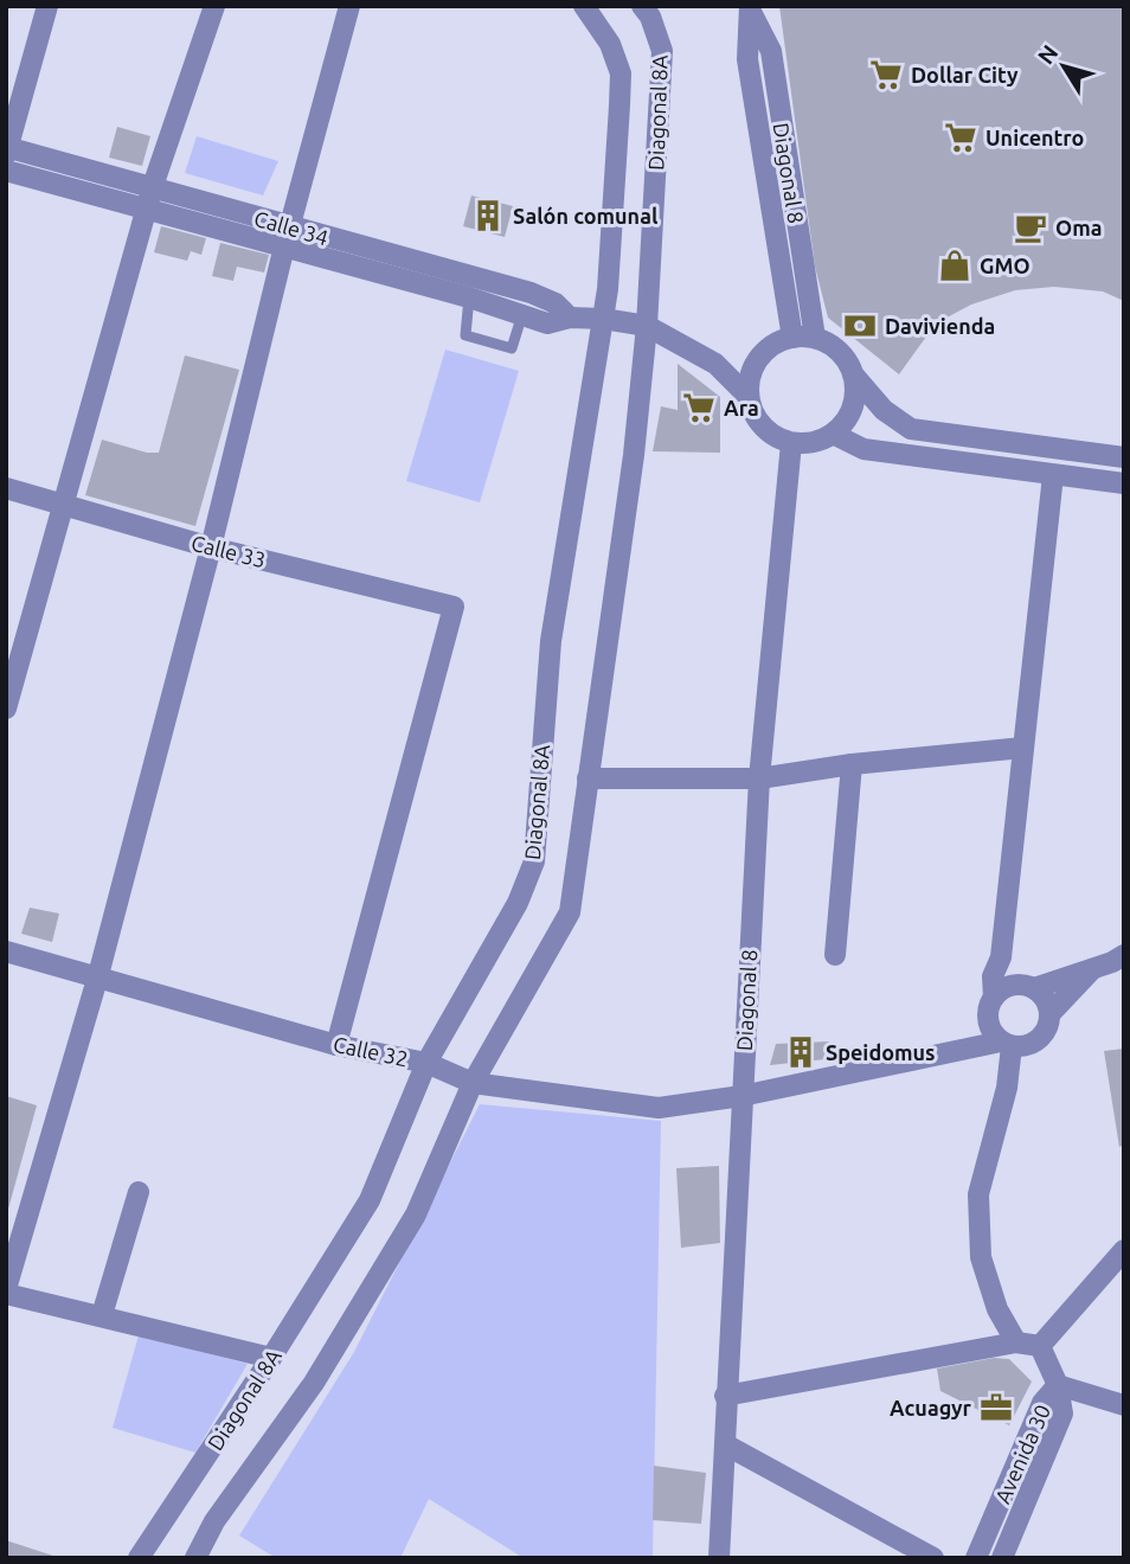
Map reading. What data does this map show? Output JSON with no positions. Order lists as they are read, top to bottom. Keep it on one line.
{"streets":{"street":["Diagonal 8A","Diagonal 8","Calle 34","Calle 33","Calle 32","Avenida 30"]},"crossings":[["Diagonal 8A","Calle 34"],["Diagonal 8A","Calle 32"],["Diagonal 8","Calle 32"],["Calle 33","Calle 32"]],"places":{"supermarket":["Dollar City","Unicentro","Ara"],"building":["Salón comunal","Speidomus"],"cafe":["Oma"],"shop":["GMO"],"bank":["Davivienda"],"office":["Acuagyr"]},"north":"top left"}
